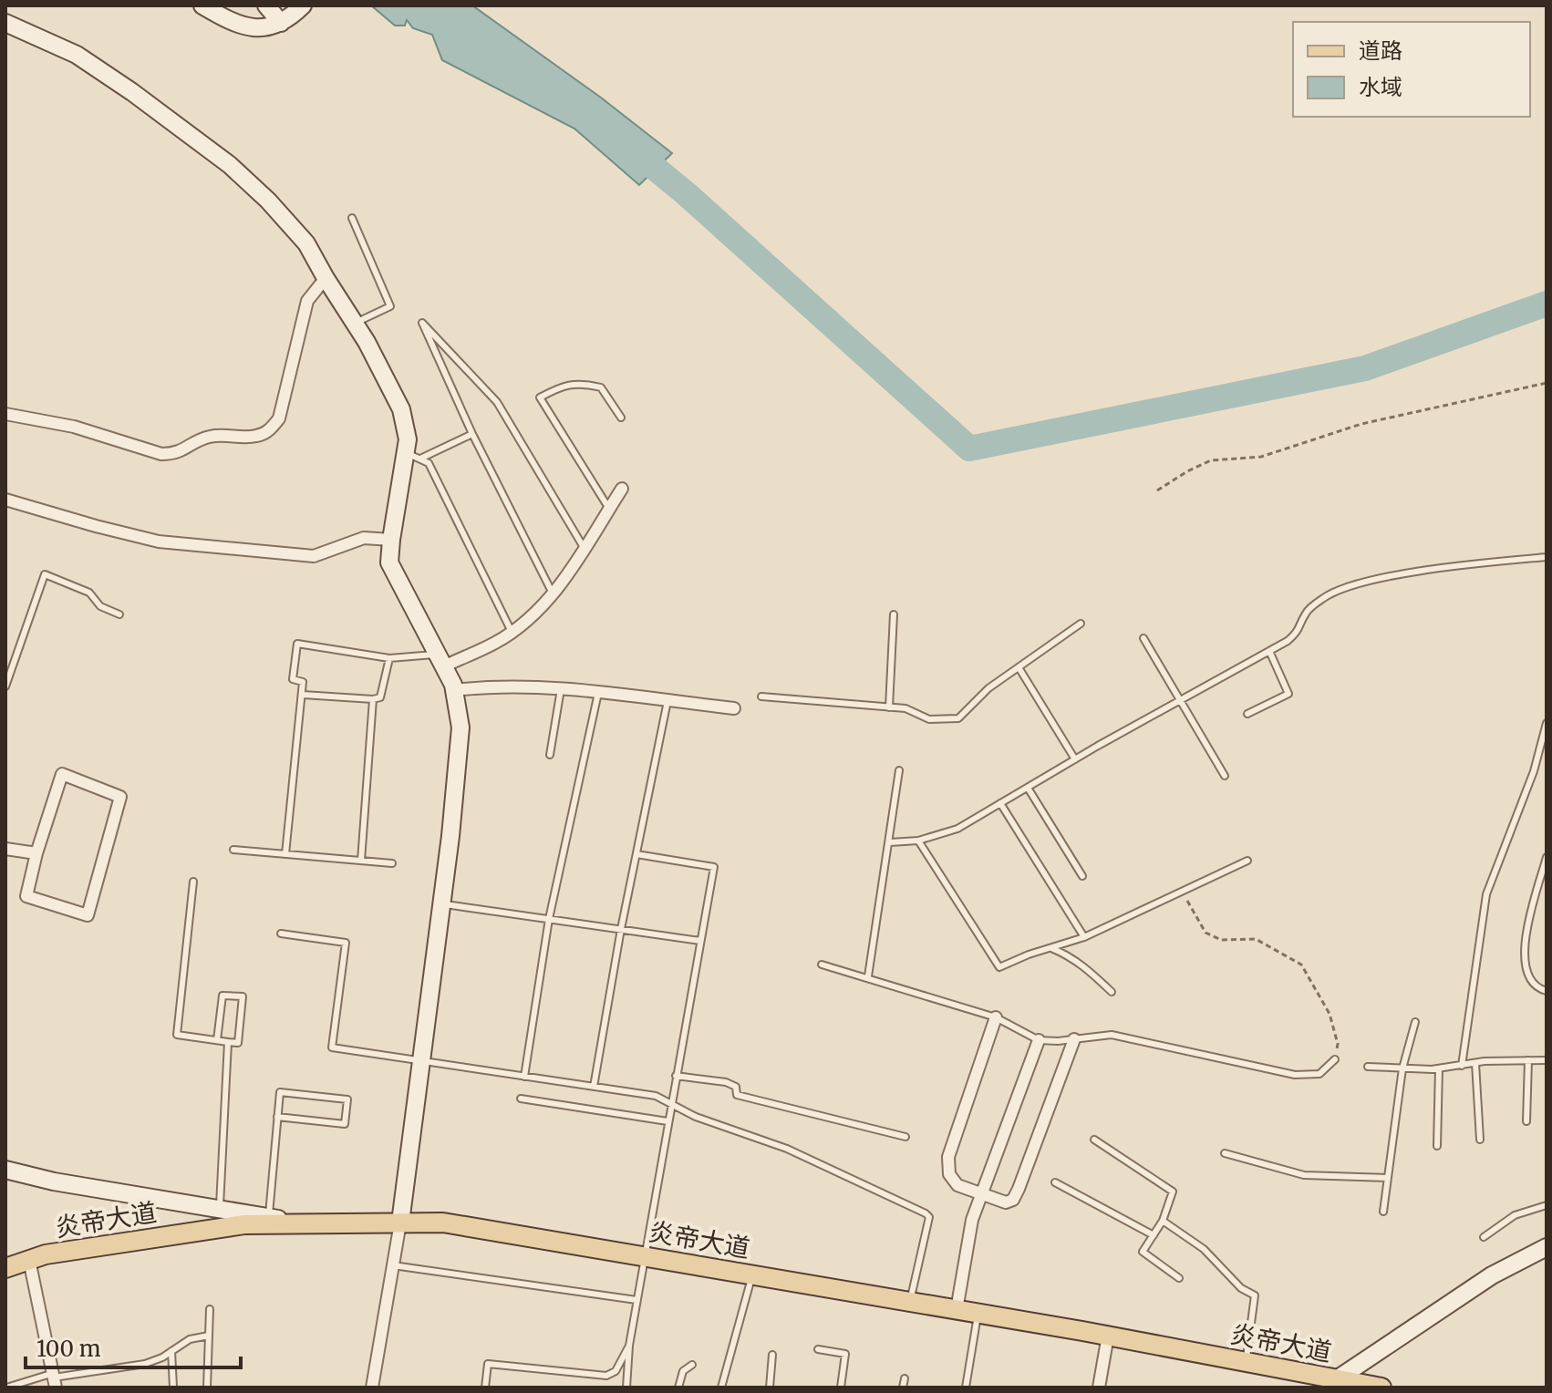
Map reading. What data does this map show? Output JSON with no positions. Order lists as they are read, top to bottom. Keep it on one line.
{"streets":{"main road":["炎帝大道"]},"legend":["道路","水域"],"scale_bar":"100 m"}
